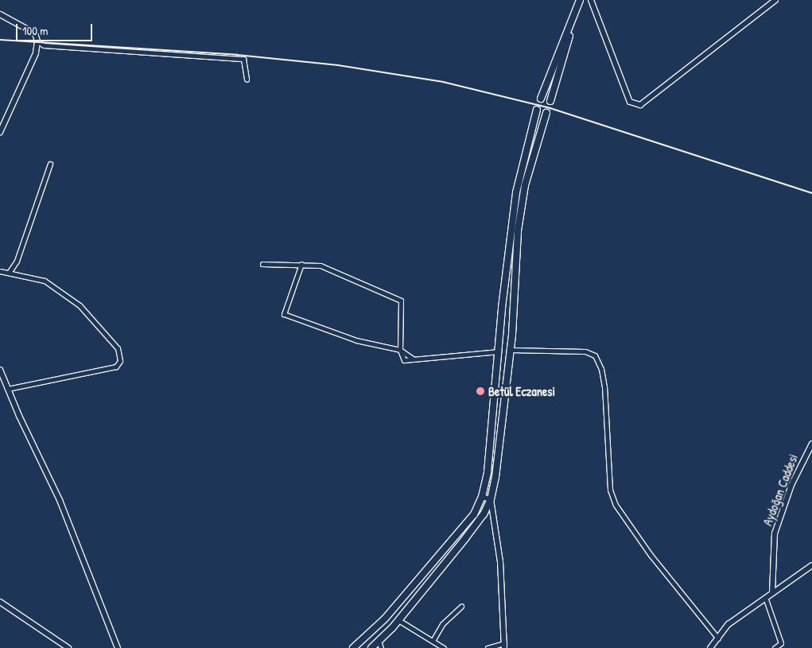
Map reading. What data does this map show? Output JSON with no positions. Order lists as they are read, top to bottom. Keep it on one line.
{"streets":{"street":["Aydoğan Caddesi"]},"places":["Betül Eczanesi"],"scale_bar":"100 m"}
